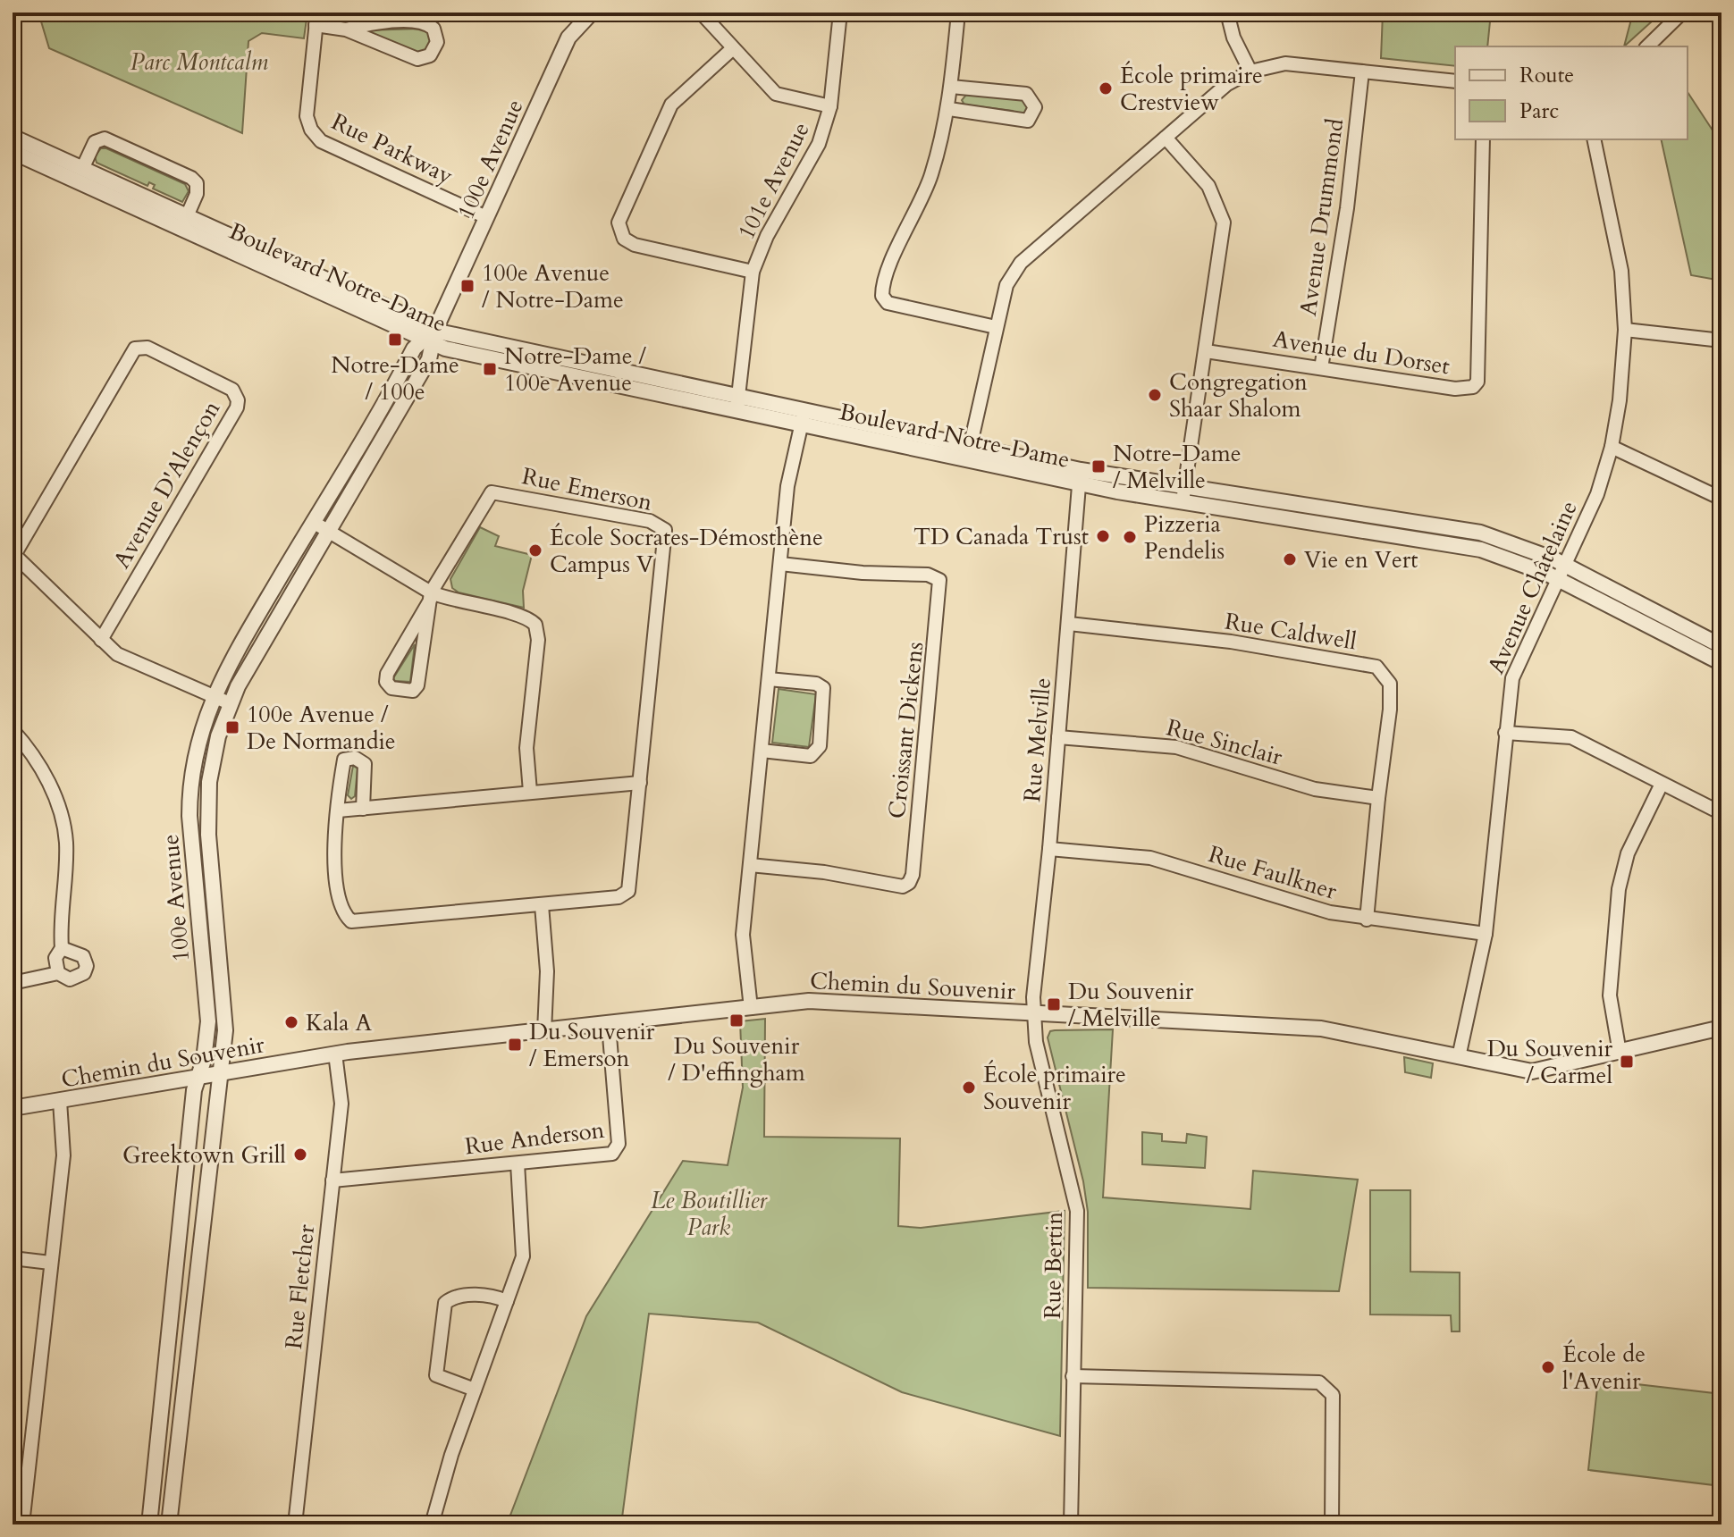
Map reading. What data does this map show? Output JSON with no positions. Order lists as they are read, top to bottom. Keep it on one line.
{"streets":{"street":["Rue Parkway","100e Avenue","101e Avenue","Avenue Drummond","Boulevard Notre-Dame","Avenue du Dorset","Avenue D'Alençon","Rue Emerson","Avenue Châtelaine","Rue Caldwell","Croissant Dickens","Rue Melville","Rue Sinclair","Rue Faulkner","Chemin du Souvenir","Rue Anderson","Rue Bertin","Rue Fletcher"]},"crossings":[["Rue Parkway","100e Avenue"],["100e Avenue","Boulevard Notre-Dame"],["100e Avenue","Chemin du Souvenir"],["101e Avenue","Boulevard Notre-Dame"],["Avenue Drummond","Avenue du Dorset"],["Boulevard Notre-Dame","Avenue Châtelaine"],["Boulevard Notre-Dame","Rue Melville"],["Avenue Châtelaine","Rue Faulkner"],["Avenue Châtelaine","Chemin du Souvenir"],["Rue Caldwell","Rue Melville"],["Rue Caldwell","Rue Sinclair"],["Rue Caldwell","Rue Faulkner"],["Rue Melville","Rue Sinclair"],["Rue Melville","Rue Faulkner"],["Rue Melville","Chemin du Souvenir"],["Rue Melville","Rue Bertin"],["Chemin du Souvenir","Rue Anderson"],["Chemin du Souvenir","Rue Bertin"],["Chemin du Souvenir","Rue Fletcher"],["Rue Anderson","Rue Fletcher"]],"parks":["Parc Montcalm","Le Boutillier Park"],"places":{"other":["École primaire Crestview","Congregation Shaar Shalom","TD Canada Trust","Pizzeria Pendelis","École Socrates-Démosthène Campus V","Vie en Vert","Kala A","École primaire Souvenir","Greektown Grill","École de l'Avenir"],"transit":["100e Avenue / Notre-Dame","Notre-Dame / 100e","Notre-Dame / 100e Avenue","Notre-Dame / Melville","100e Avenue / De Normandie","Du Souvenir / Melville","Du Souvenir / D'effingham","Du Souvenir / Emerson","Du Souvenir / Carmel"]},"legend":["Route","Parc"]}
